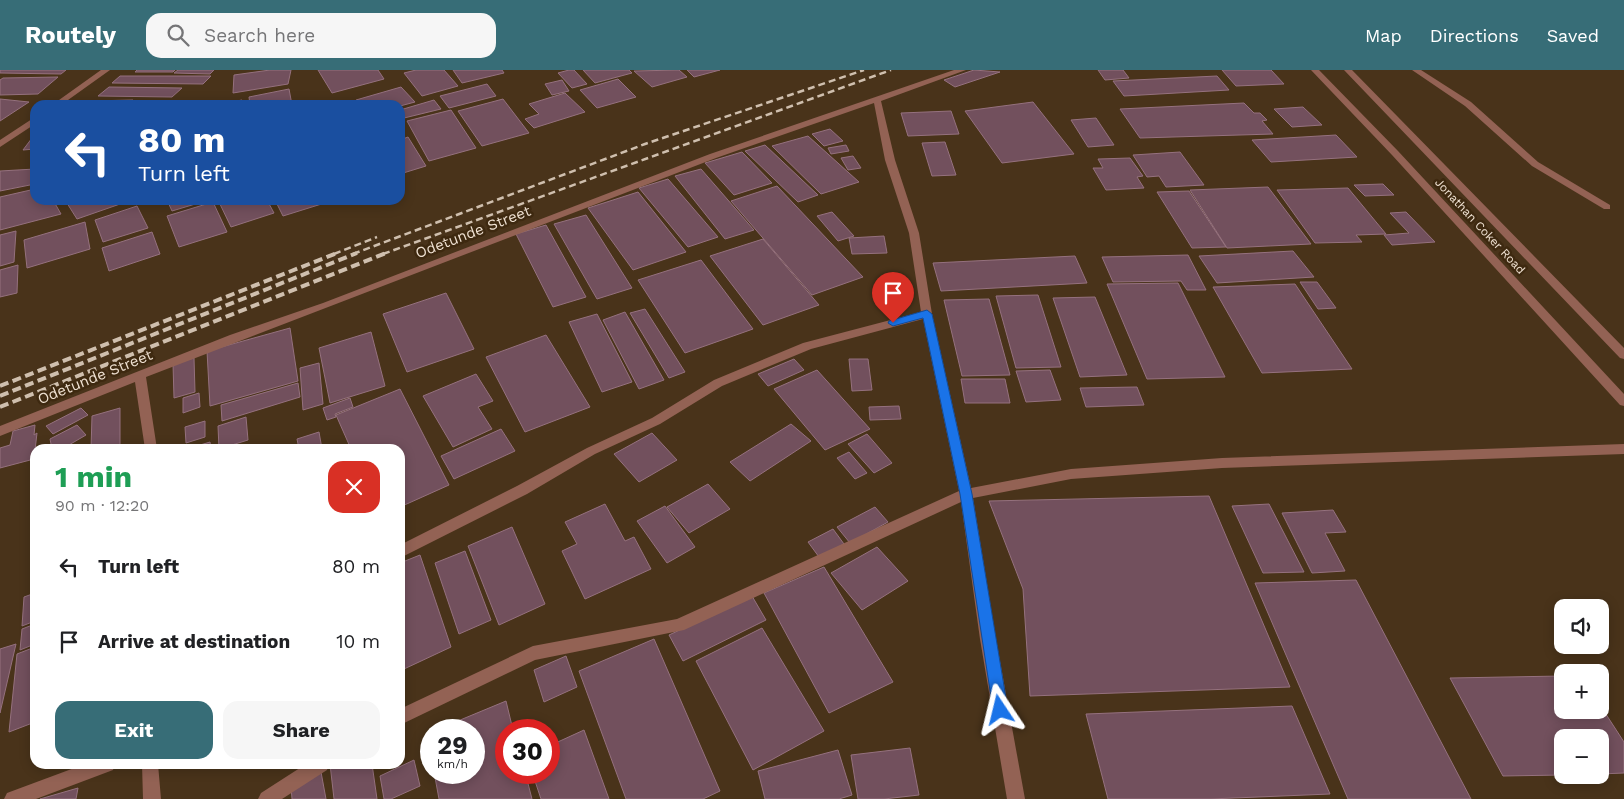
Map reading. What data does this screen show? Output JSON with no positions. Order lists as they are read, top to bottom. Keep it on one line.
{"streets":{"street":["Jonathan Coker Road","Odetunde Street"]},"page":{"header":"Routely","search":"Search here","nav":["Map","Directions","Saved"],"turn":["80 m","Turn left"],"heading":["1 min","90 m · 12:20"],"list":[{"name":"Turn left","value":"80 m"},{"name":"Arrive at destination","value":"10 m"}],"map_buttons":["+","−"],"buttons":["Exit","Share"],"speed":"29 km/h","limit":"30"}}
